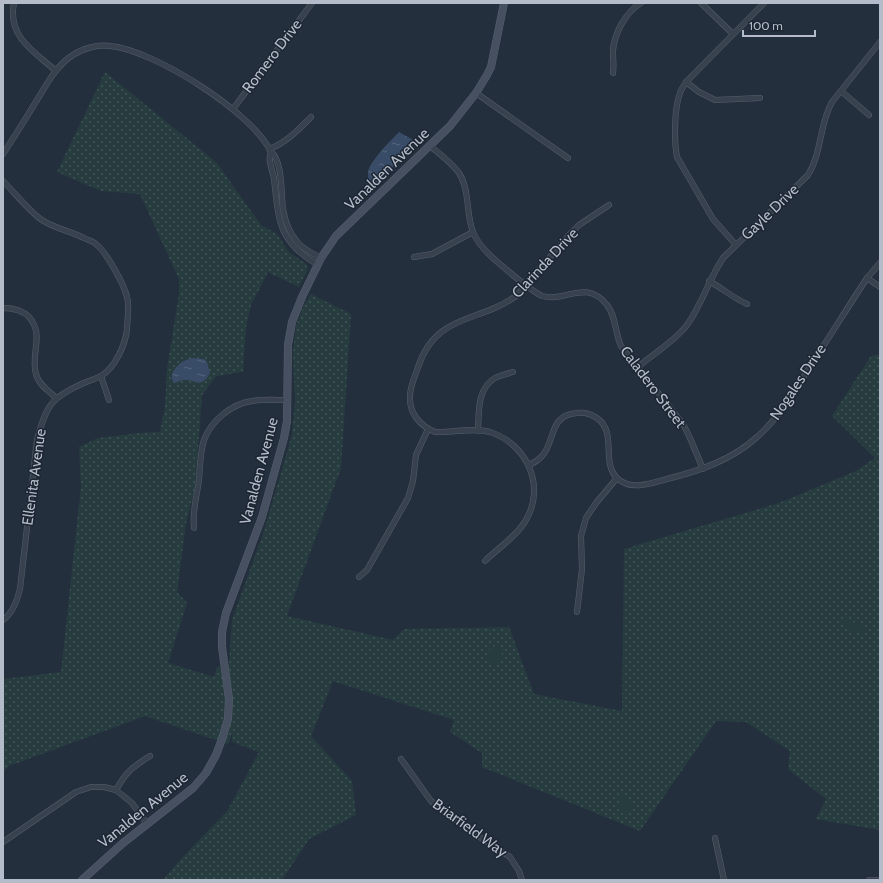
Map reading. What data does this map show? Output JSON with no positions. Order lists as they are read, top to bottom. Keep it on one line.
{"streets":{"main road":["Vanalden Avenue"],"street":["Romero Drive","Gayle Drive","Clarinda Drive","Nogales Drive","Caladero Street","Ellenita Avenue","Briarfield Way"]},"crossings":[["Vanalden Avenue","Caladero Street"],["Gayle Drive","Caladero Street"],["Clarinda Drive","Caladero Street"],["Nogales Drive","Caladero Street"]],"scale_bar":"100 m"}
